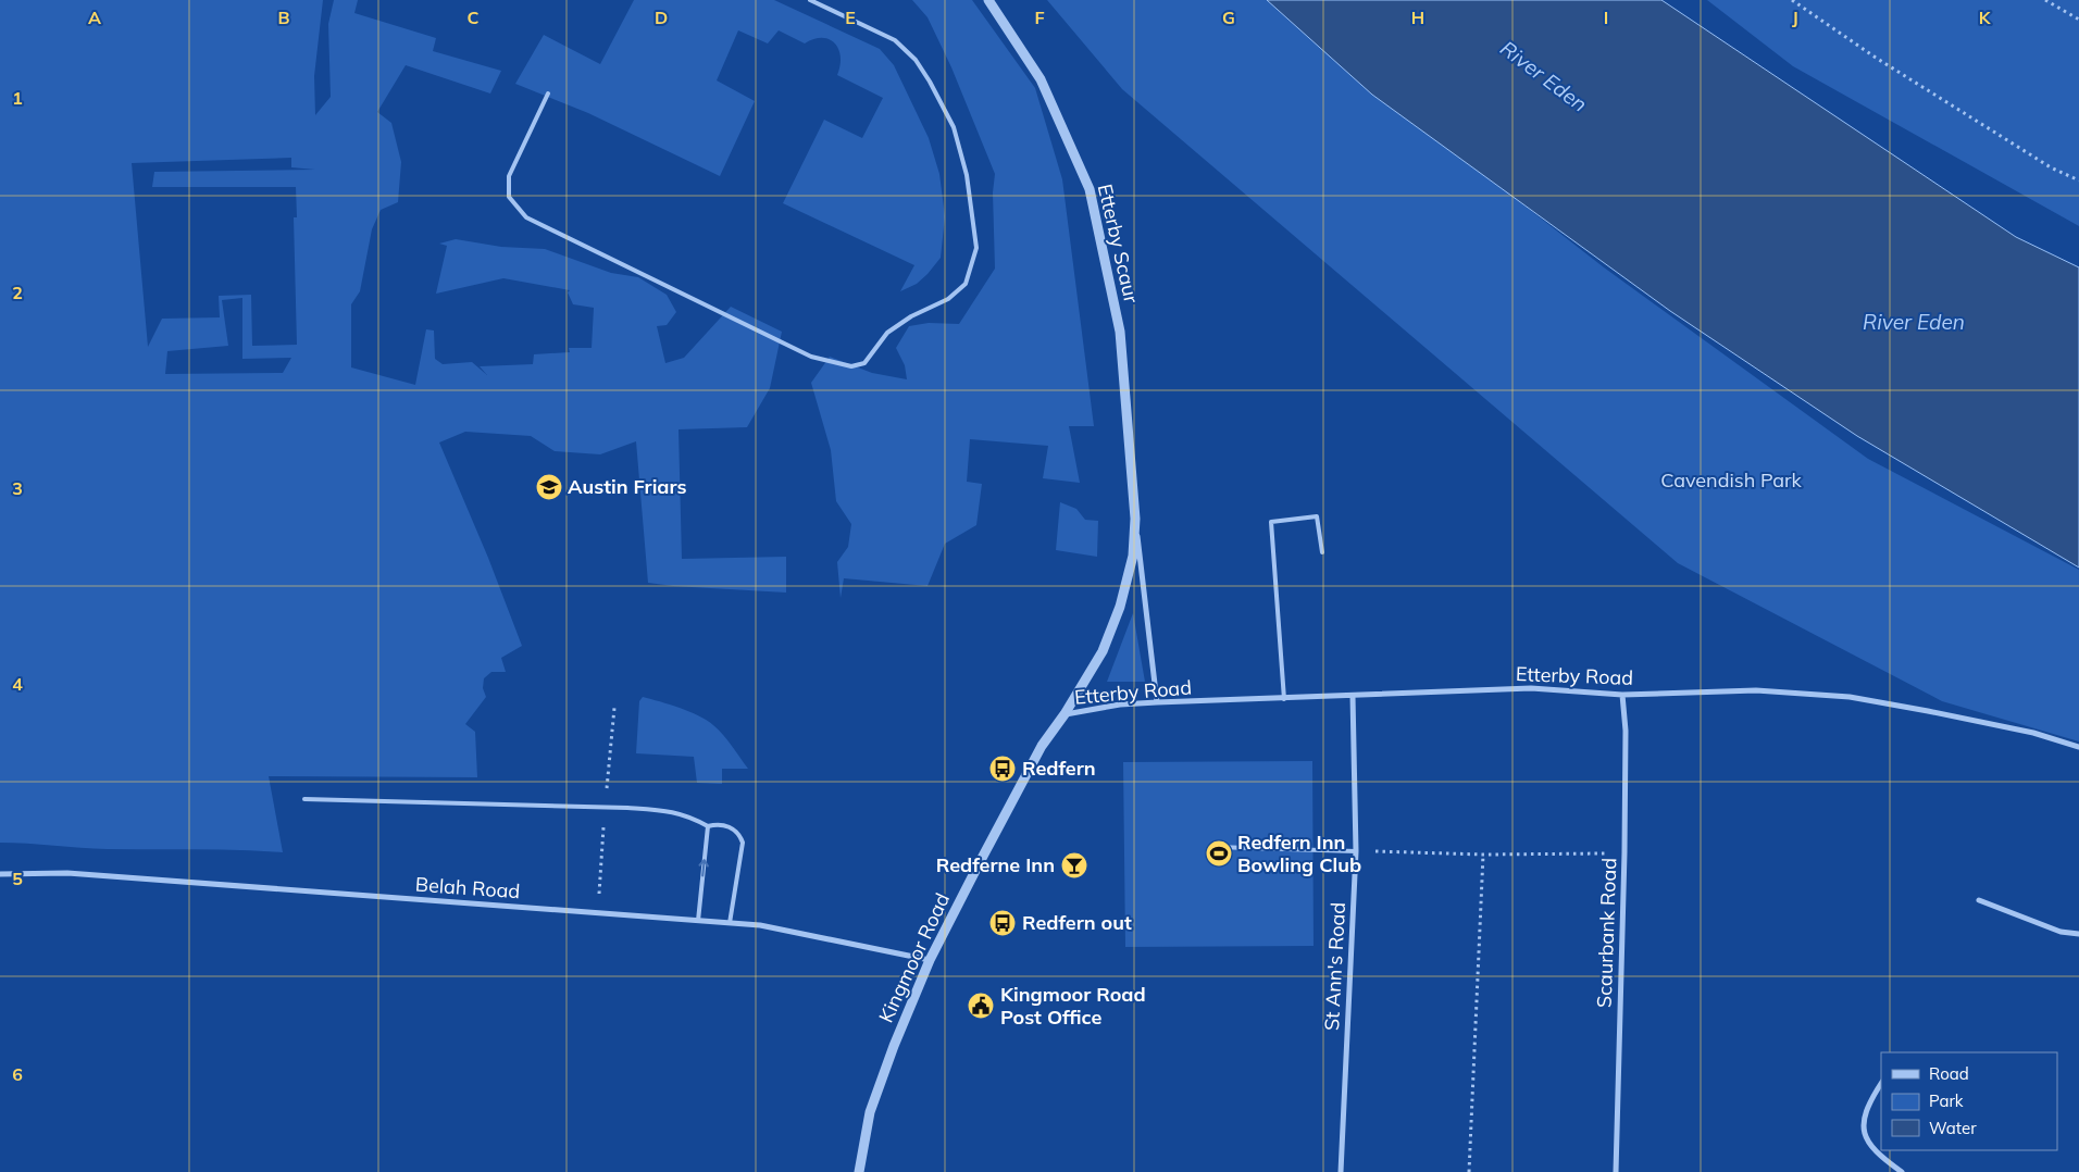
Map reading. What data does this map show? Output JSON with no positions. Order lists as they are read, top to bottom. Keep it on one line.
{"streets":{"street":["Etterby Scaur","Etterby Road","Belah Road","Scaurbank Road","Kingmoor Road","St Ann's Road"]},"crossings":[["Etterby Scaur","Etterby Road"],["Etterby Scaur","Kingmoor Road"],["Etterby Road","Scaurbank Road"],["Etterby Road","Kingmoor Road"],["Etterby Road","St Ann's Road"],["Belah Road","Kingmoor Road"]],"water":["River Eden"],"parks":["Cavendish Park"],"places":{"school or university":["Austin Friars"],"bus stop":["Redfern","Redfern out"],"sports":["Redfern Inn Bowling Club"],"bar":["Redferne Inn"],"public building":["Kingmoor Road Post Office"]},"legend":["Road","Park","Water"],"grid":{"columns":["A","B","C","D","E","F","G","H","I","J","K"],"rows":["1","2","3","4","5","6"]}}
